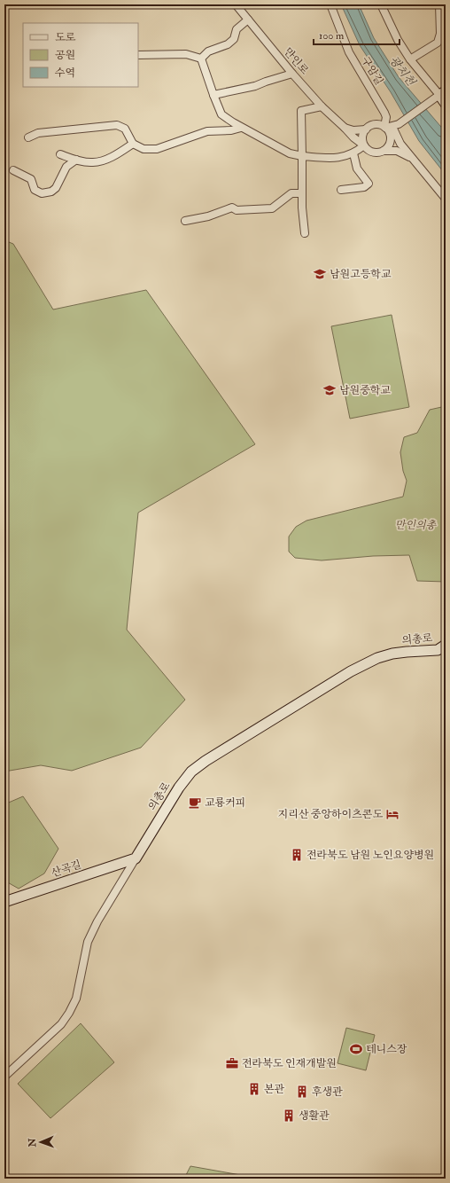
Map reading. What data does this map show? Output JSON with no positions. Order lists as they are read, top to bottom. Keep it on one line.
{"streets":{"street":["만인로","구암길","의총로","산곡길"]},"crossings":[["의총로","산곡길"]],"water":["광치천"],"parks":["만인의총"],"places":{"school or university":["남원고등학교","남원중학교"],"cafe":["교룡커피"],"hotel":["지리산 중앙하이츠콘도"],"building":["전라북도 남원 노인요양병원","본관","후생관","생활관"],"sports":["테니스장"],"office":["전라북도 인재개발원"]},"legend":["도로","공원","수역"],"scale_bar":"100 m","north":"left"}
